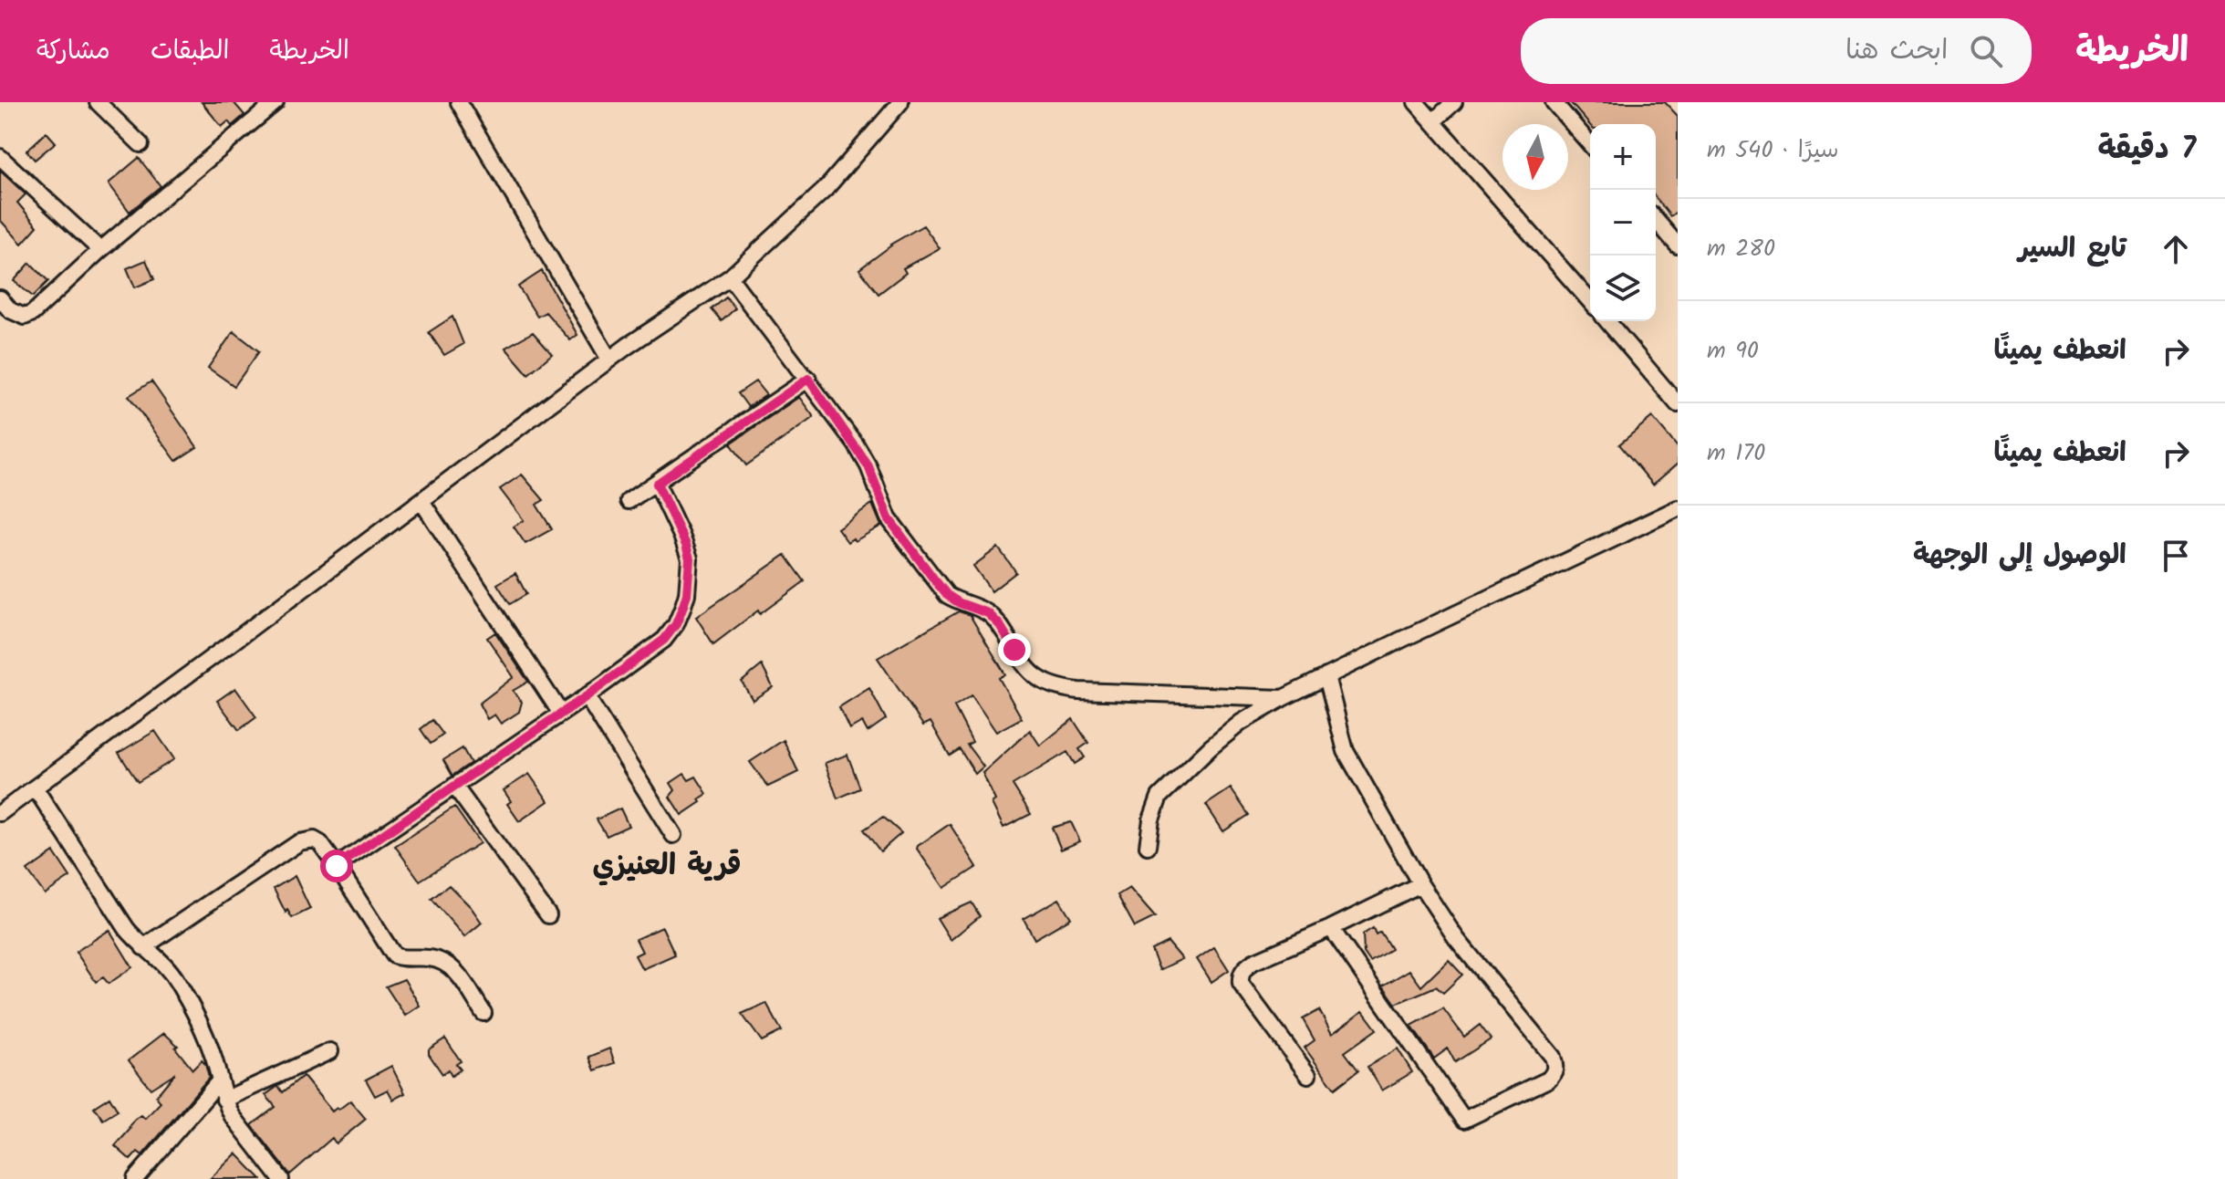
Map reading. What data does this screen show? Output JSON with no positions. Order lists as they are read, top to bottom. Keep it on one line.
{"districts":["قرية العنيزي"],"north":"bottom","page":{"header":"الخريطة","search":"ابحث هنا","nav":["الخريطة","الطبقات","مشاركة"],"heading":["7 دقيقة","سيرًا · 540 m"],"map_buttons":["+","−"],"list":[["تابع السير","280 m"],["انعطف يمينًا","90 m"],["انعطف يمينًا","170 m"],"الوصول إلى الوجهة"]}}
